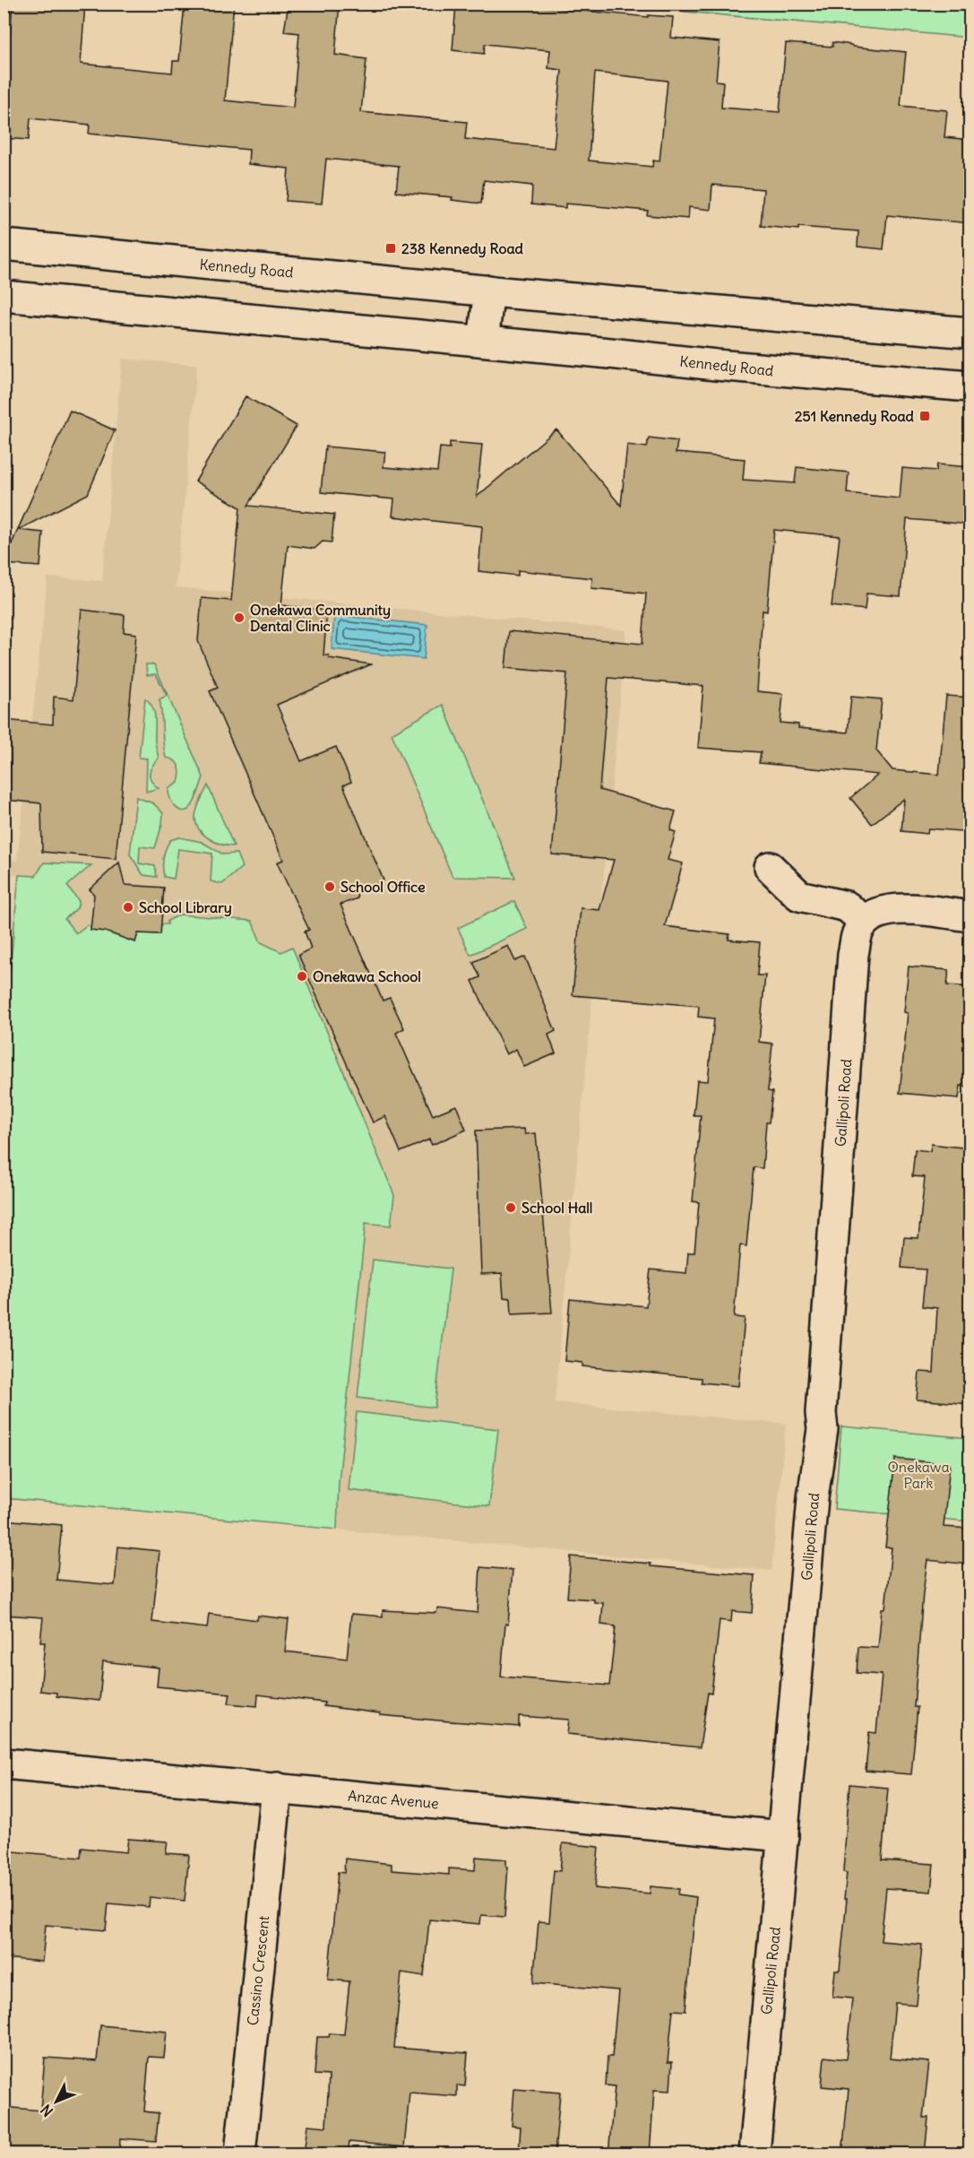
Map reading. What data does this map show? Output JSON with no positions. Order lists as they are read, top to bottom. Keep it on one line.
{"streets":{"street":["Kennedy Road","Gallipoli Road","Anzac Avenue","Cassino Crescent"]},"crossings":[["Gallipoli Road","Anzac Avenue"],["Anzac Avenue","Cassino Crescent"]],"parks":["Onekawa Park"],"places":{"transit":["238 Kennedy Road","251 Kennedy Road"],"other":["Onekawa Community Dental Clinic","School Office","School Library","Onekawa School","School Hall"]},"north":"bottom left"}
